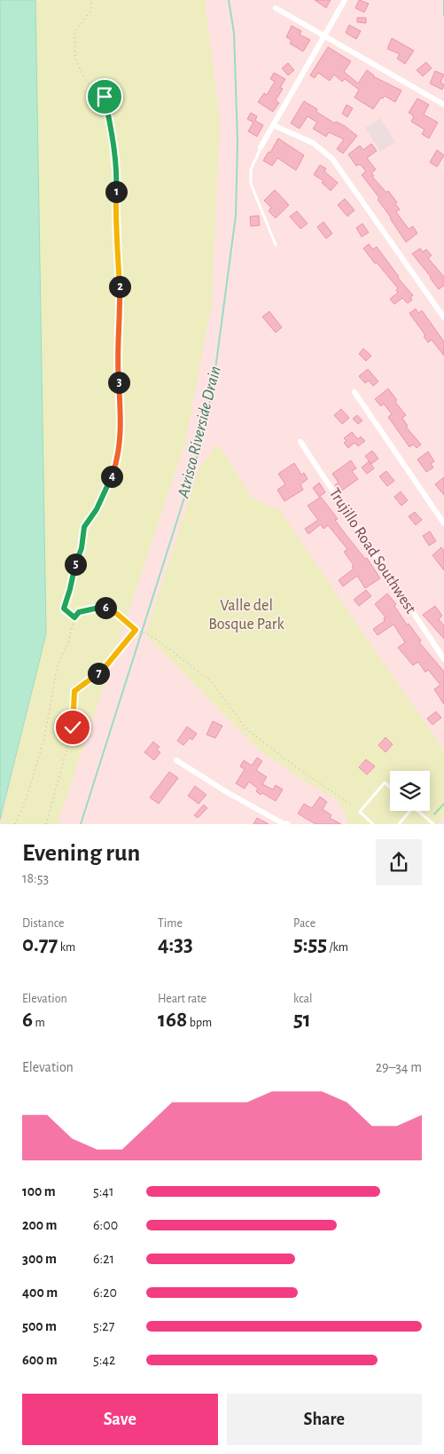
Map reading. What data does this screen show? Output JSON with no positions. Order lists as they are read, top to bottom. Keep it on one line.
{"streets":{"street":["Trujillo Road Southwest"]},"water":["Atrisco Riverside Drain"],"parks":["Valle del Bosque Park"],"page":{"pins":["1","2","3","4","5","6","7"],"heading":["Evening run","18:53"],"stats":[["Distance","0.77 km"],["Time","4:33"],["Pace","5:55 /km"],["Elevation","6 m"],["Heart rate","168 bpm"],["kcal","51"]],"chart":["Elevation","29–34 m"],"list":[{"name":"100 m","note":"5:41"},{"name":"200 m","note":"6:00"},{"name":"300 m","note":"6:21"},{"name":"400 m","note":"6:20"},{"name":"500 m","note":"5:27"},{"name":"600 m","note":"5:42"}],"buttons":["Save","Share"]}}
